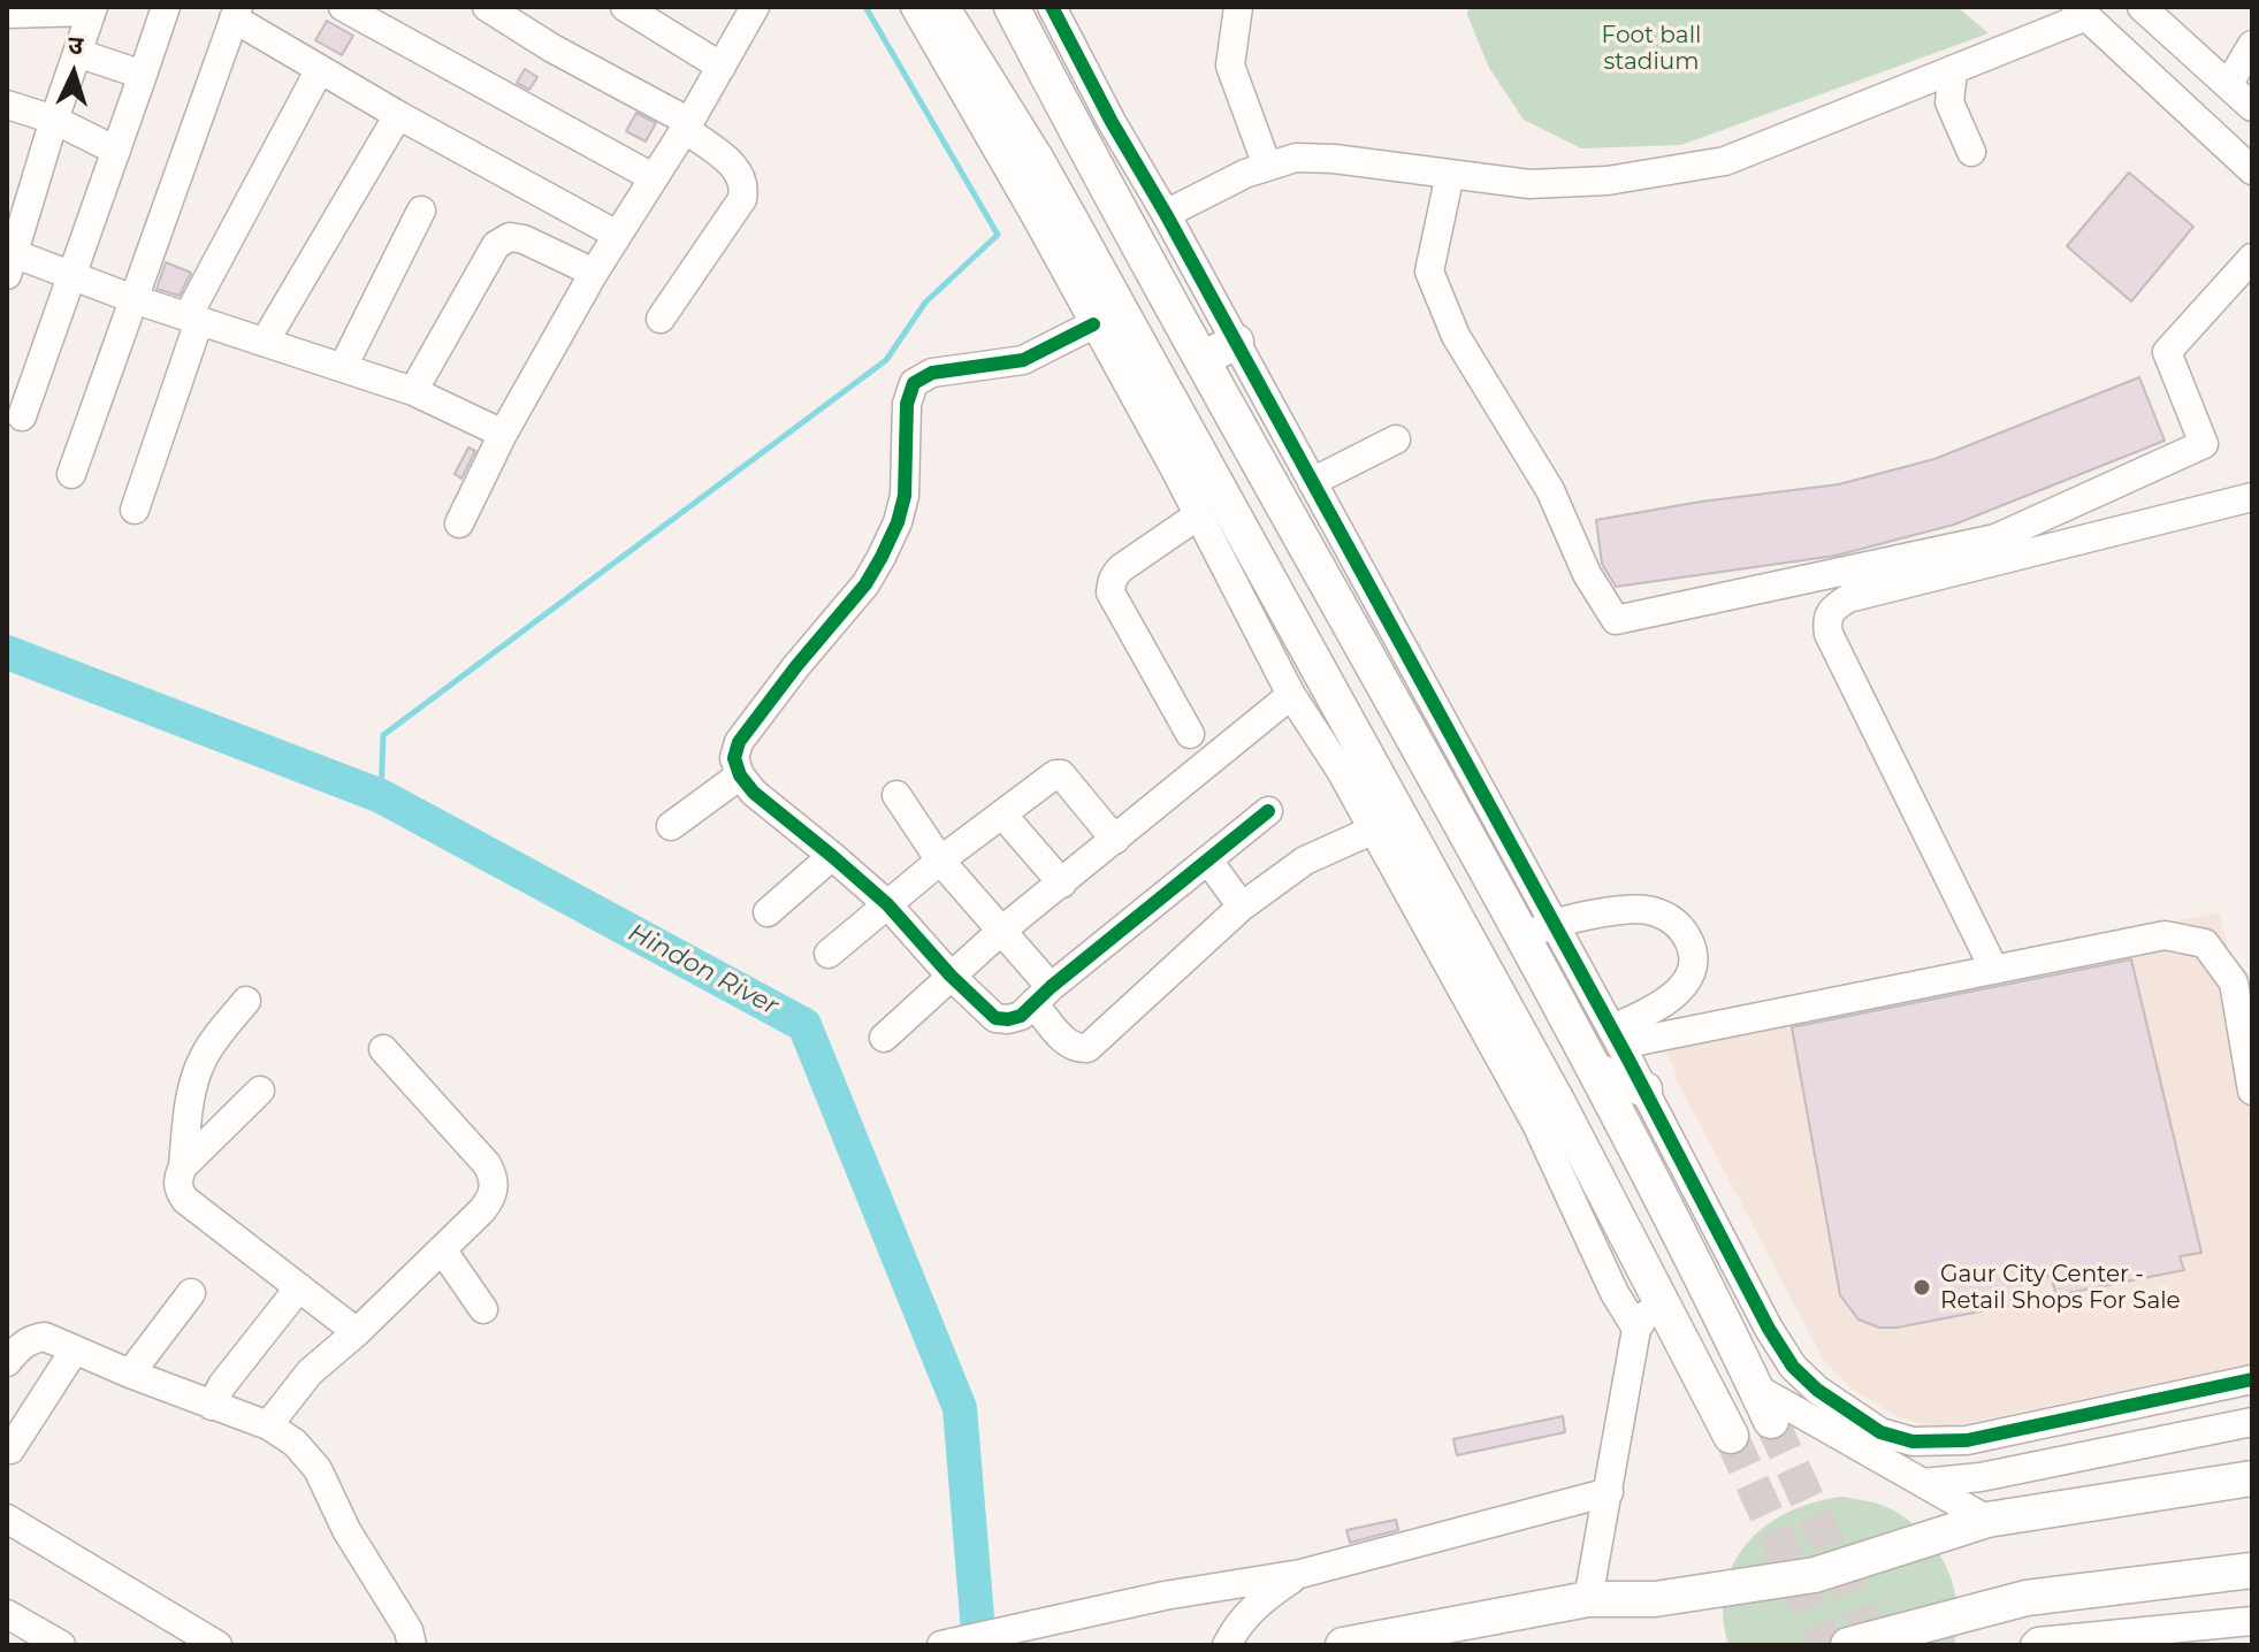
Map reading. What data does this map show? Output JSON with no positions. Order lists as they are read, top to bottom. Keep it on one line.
{"water":["Hindon River"],"parks":["Foot ball stadium"],"places":["Gaur City Center - Retail Shops For Sale"],"north":"top"}
